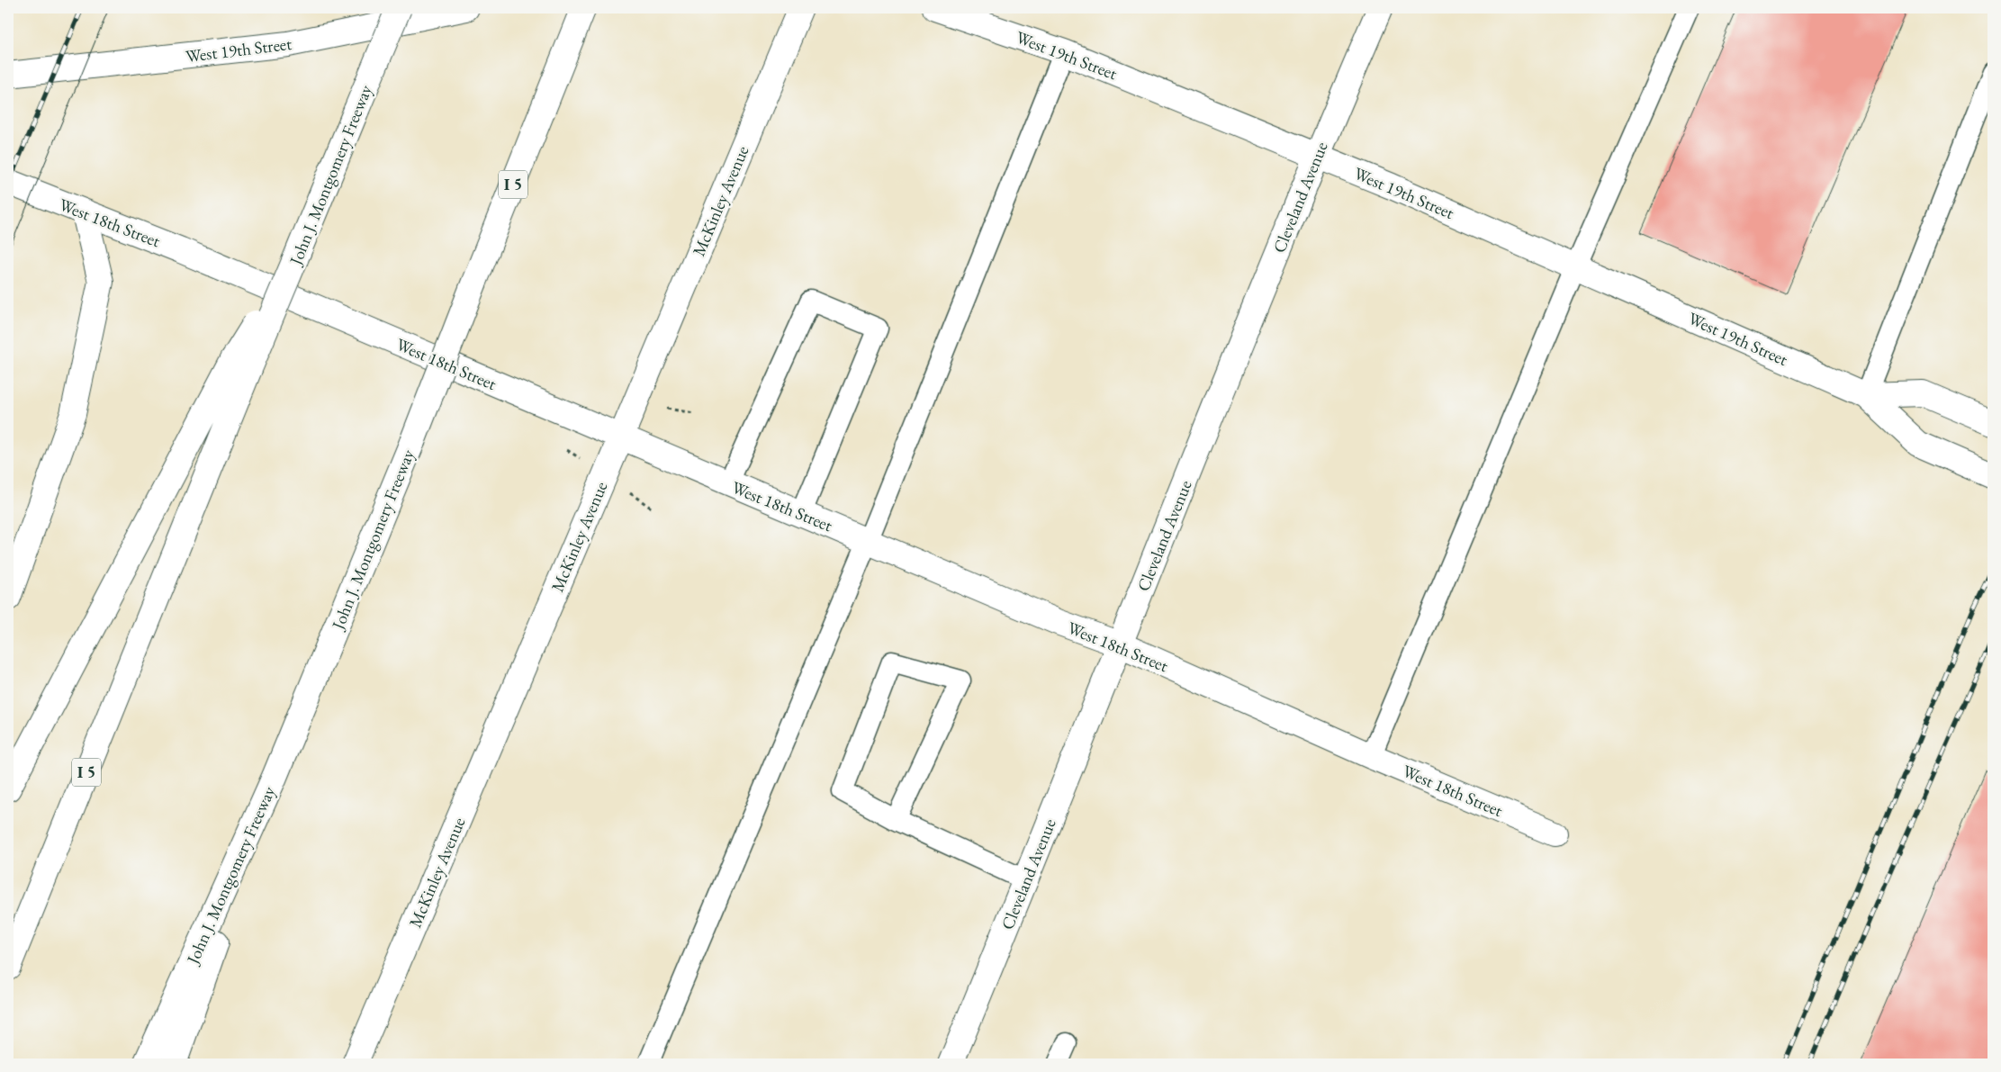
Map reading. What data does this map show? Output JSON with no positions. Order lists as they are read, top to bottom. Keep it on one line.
{"streets":{"main road":["West 19th Street","John J. Montgomery Freeway","I 5","Cleveland Avenue","McKinley Avenue","West 18th Street"]},"crossings":[["West 19th Street","Cleveland Avenue"],["John J. Montgomery Freeway","I 5"],["Cleveland Avenue","West 18th Street"],["McKinley Avenue","West 18th Street"]]}
